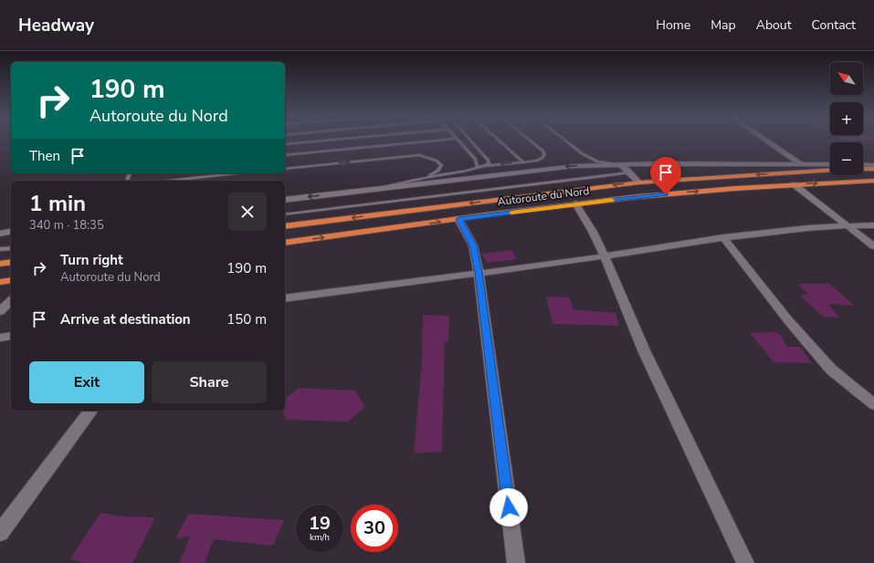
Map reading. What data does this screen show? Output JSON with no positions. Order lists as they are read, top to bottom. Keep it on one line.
{"streets":{"highway":["Autoroute du Nord"]},"north":"top left","page":{"header":"Headway","nav":["Home","Map","About","Contact"],"map_buttons":["+","−"],"turn":["190 m","Autoroute du Nord"],"then":"Then","heading":["1 min","340 m · 18:35"],"list":[{"name":"Turn right","note":"Autoroute du Nord","value":"190 m"},{"name":"Arrive at destination","value":"150 m"}],"buttons":["Exit","Share"],"speed":"19 km/h","limit":"30"}}
